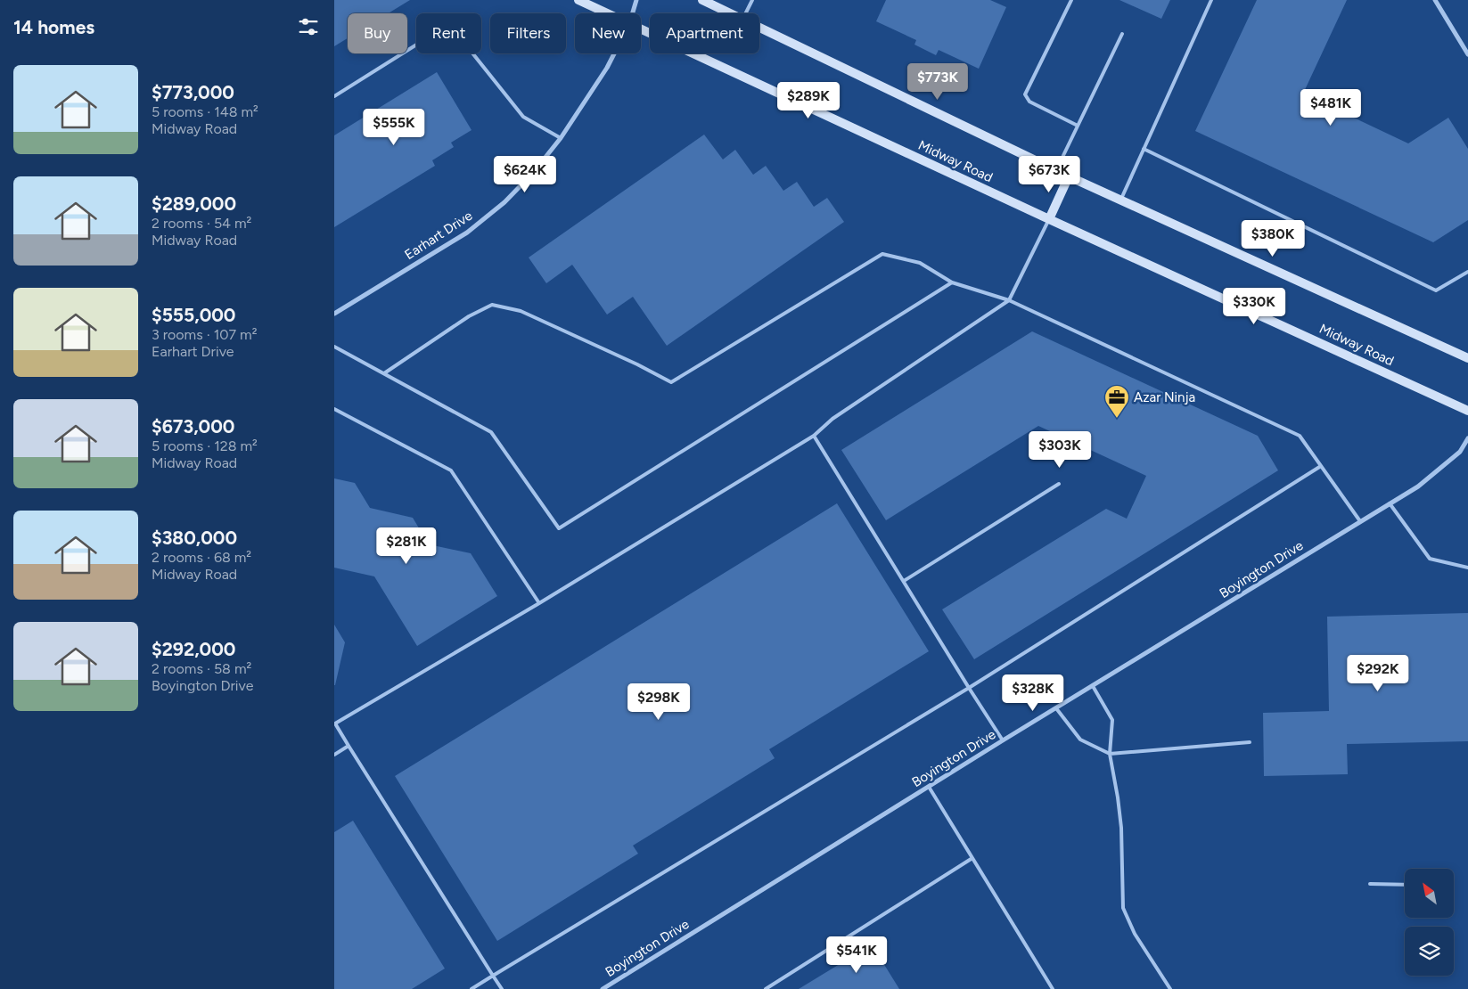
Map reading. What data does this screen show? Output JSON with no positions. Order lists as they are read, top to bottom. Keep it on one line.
{"streets":{"main road":["Midway Road"],"street":["Earhart Drive","Boyington Drive"]},"places":{"office":["Azar Ninja"]},"north":"top left","page":{"heading":"14 homes","chip":["Buy","Rent","Filters","New","Apartment"],"list":[{"name":"$773,000","note":"5 rooms · 148 m² · Midway Road"},{"name":"$289,000","note":"2 rooms · 54 m² · Midway Road"},{"name":"$555,000","note":"3 rooms · 107 m² · Earhart Drive"},{"name":"$673,000","note":"5 rooms · 128 m² · Midway Road"},{"name":"$380,000","note":"2 rooms · 68 m² · Midway Road"},{"name":"$292,000","note":"2 rooms · 58 m² · Boyington Drive"}],"price":["$773K","$289K","$481K","$555K","$624K","$673K","$380K","$330K","$303K","$281K","$292K","$328K","$298K","$541K"]}}
